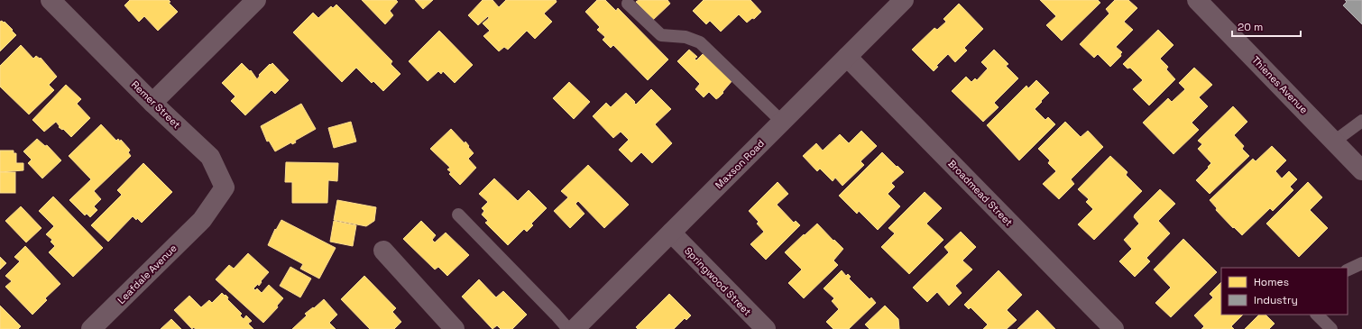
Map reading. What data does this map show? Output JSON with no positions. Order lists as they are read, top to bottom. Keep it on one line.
{"streets":{"street":["Thienes Avenue","Remer Street","Maxson Road","Broadmead Street","Leafdale Avenue","Springwood Street"]},"crossings":[["Remer Street","Leafdale Avenue"],["Maxson Road","Broadmead Street"],["Maxson Road","Springwood Street"]],"legend":["Homes","Industry"],"scale_bar":"20 m"}
